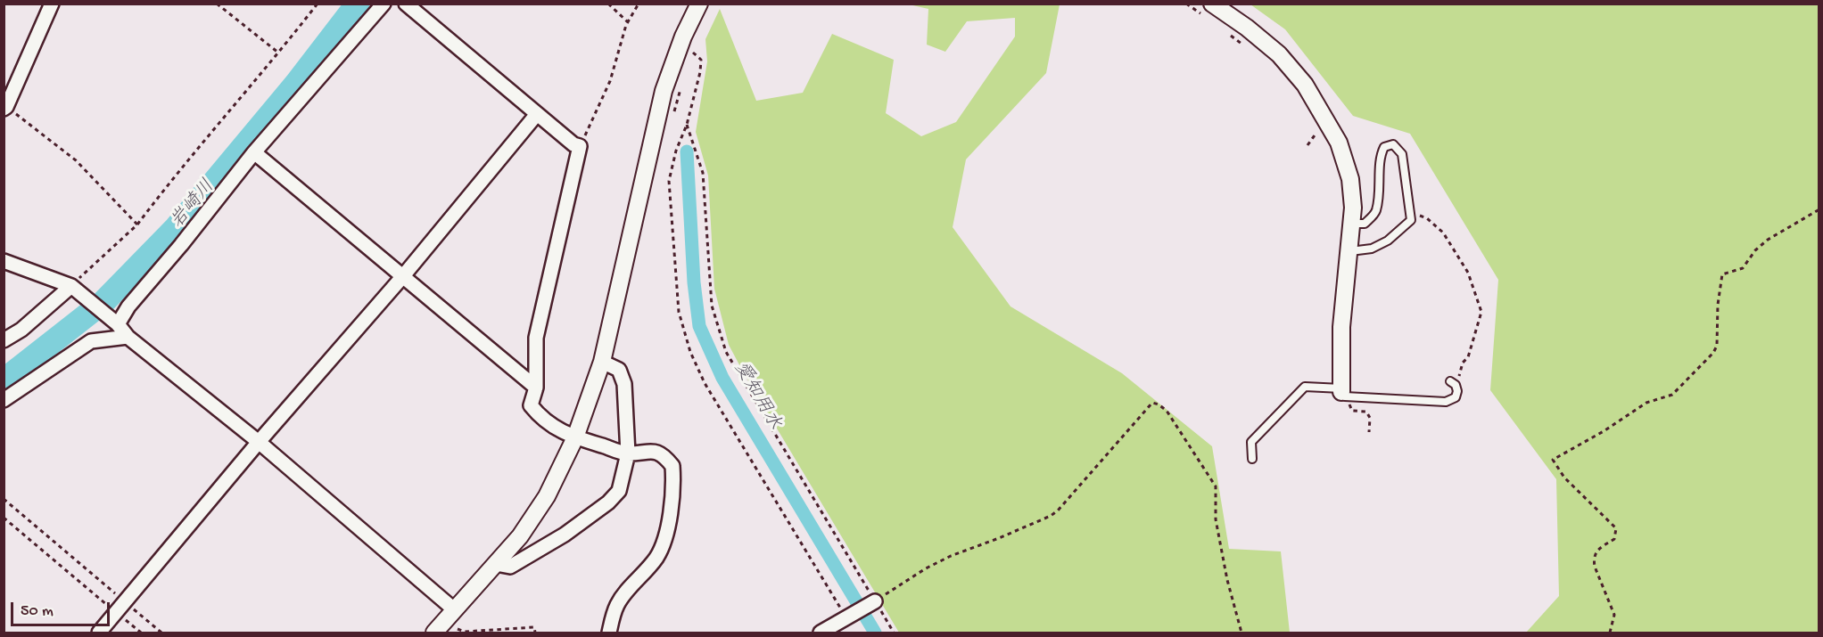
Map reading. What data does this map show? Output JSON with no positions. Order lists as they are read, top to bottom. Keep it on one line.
{"water":["岩崎川","愛知用水"],"scale_bar":"50 m"}
